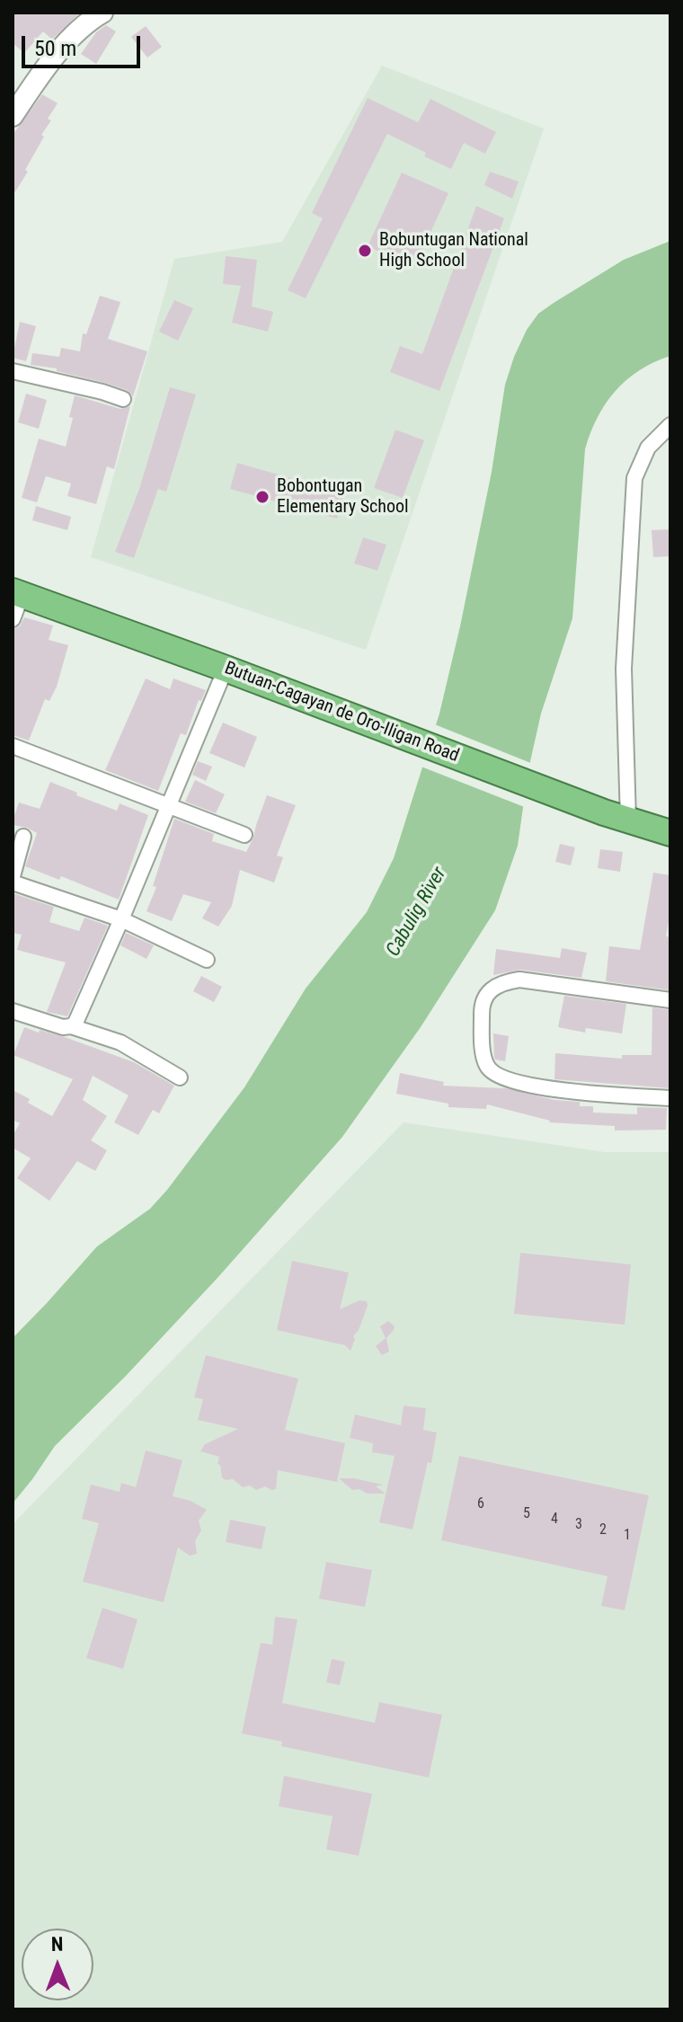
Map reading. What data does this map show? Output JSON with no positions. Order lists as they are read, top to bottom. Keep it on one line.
{"streets":{"highway":["Butuan-Cagayan de Oro-Iligan Road"]},"water":["Cabulig River"],"places":["Bobuntugan National High School","Bobontugan Elementary School"],"house_numbers":["6","5","4","3","2","1"],"scale_bar":"50 m","north":"top"}
